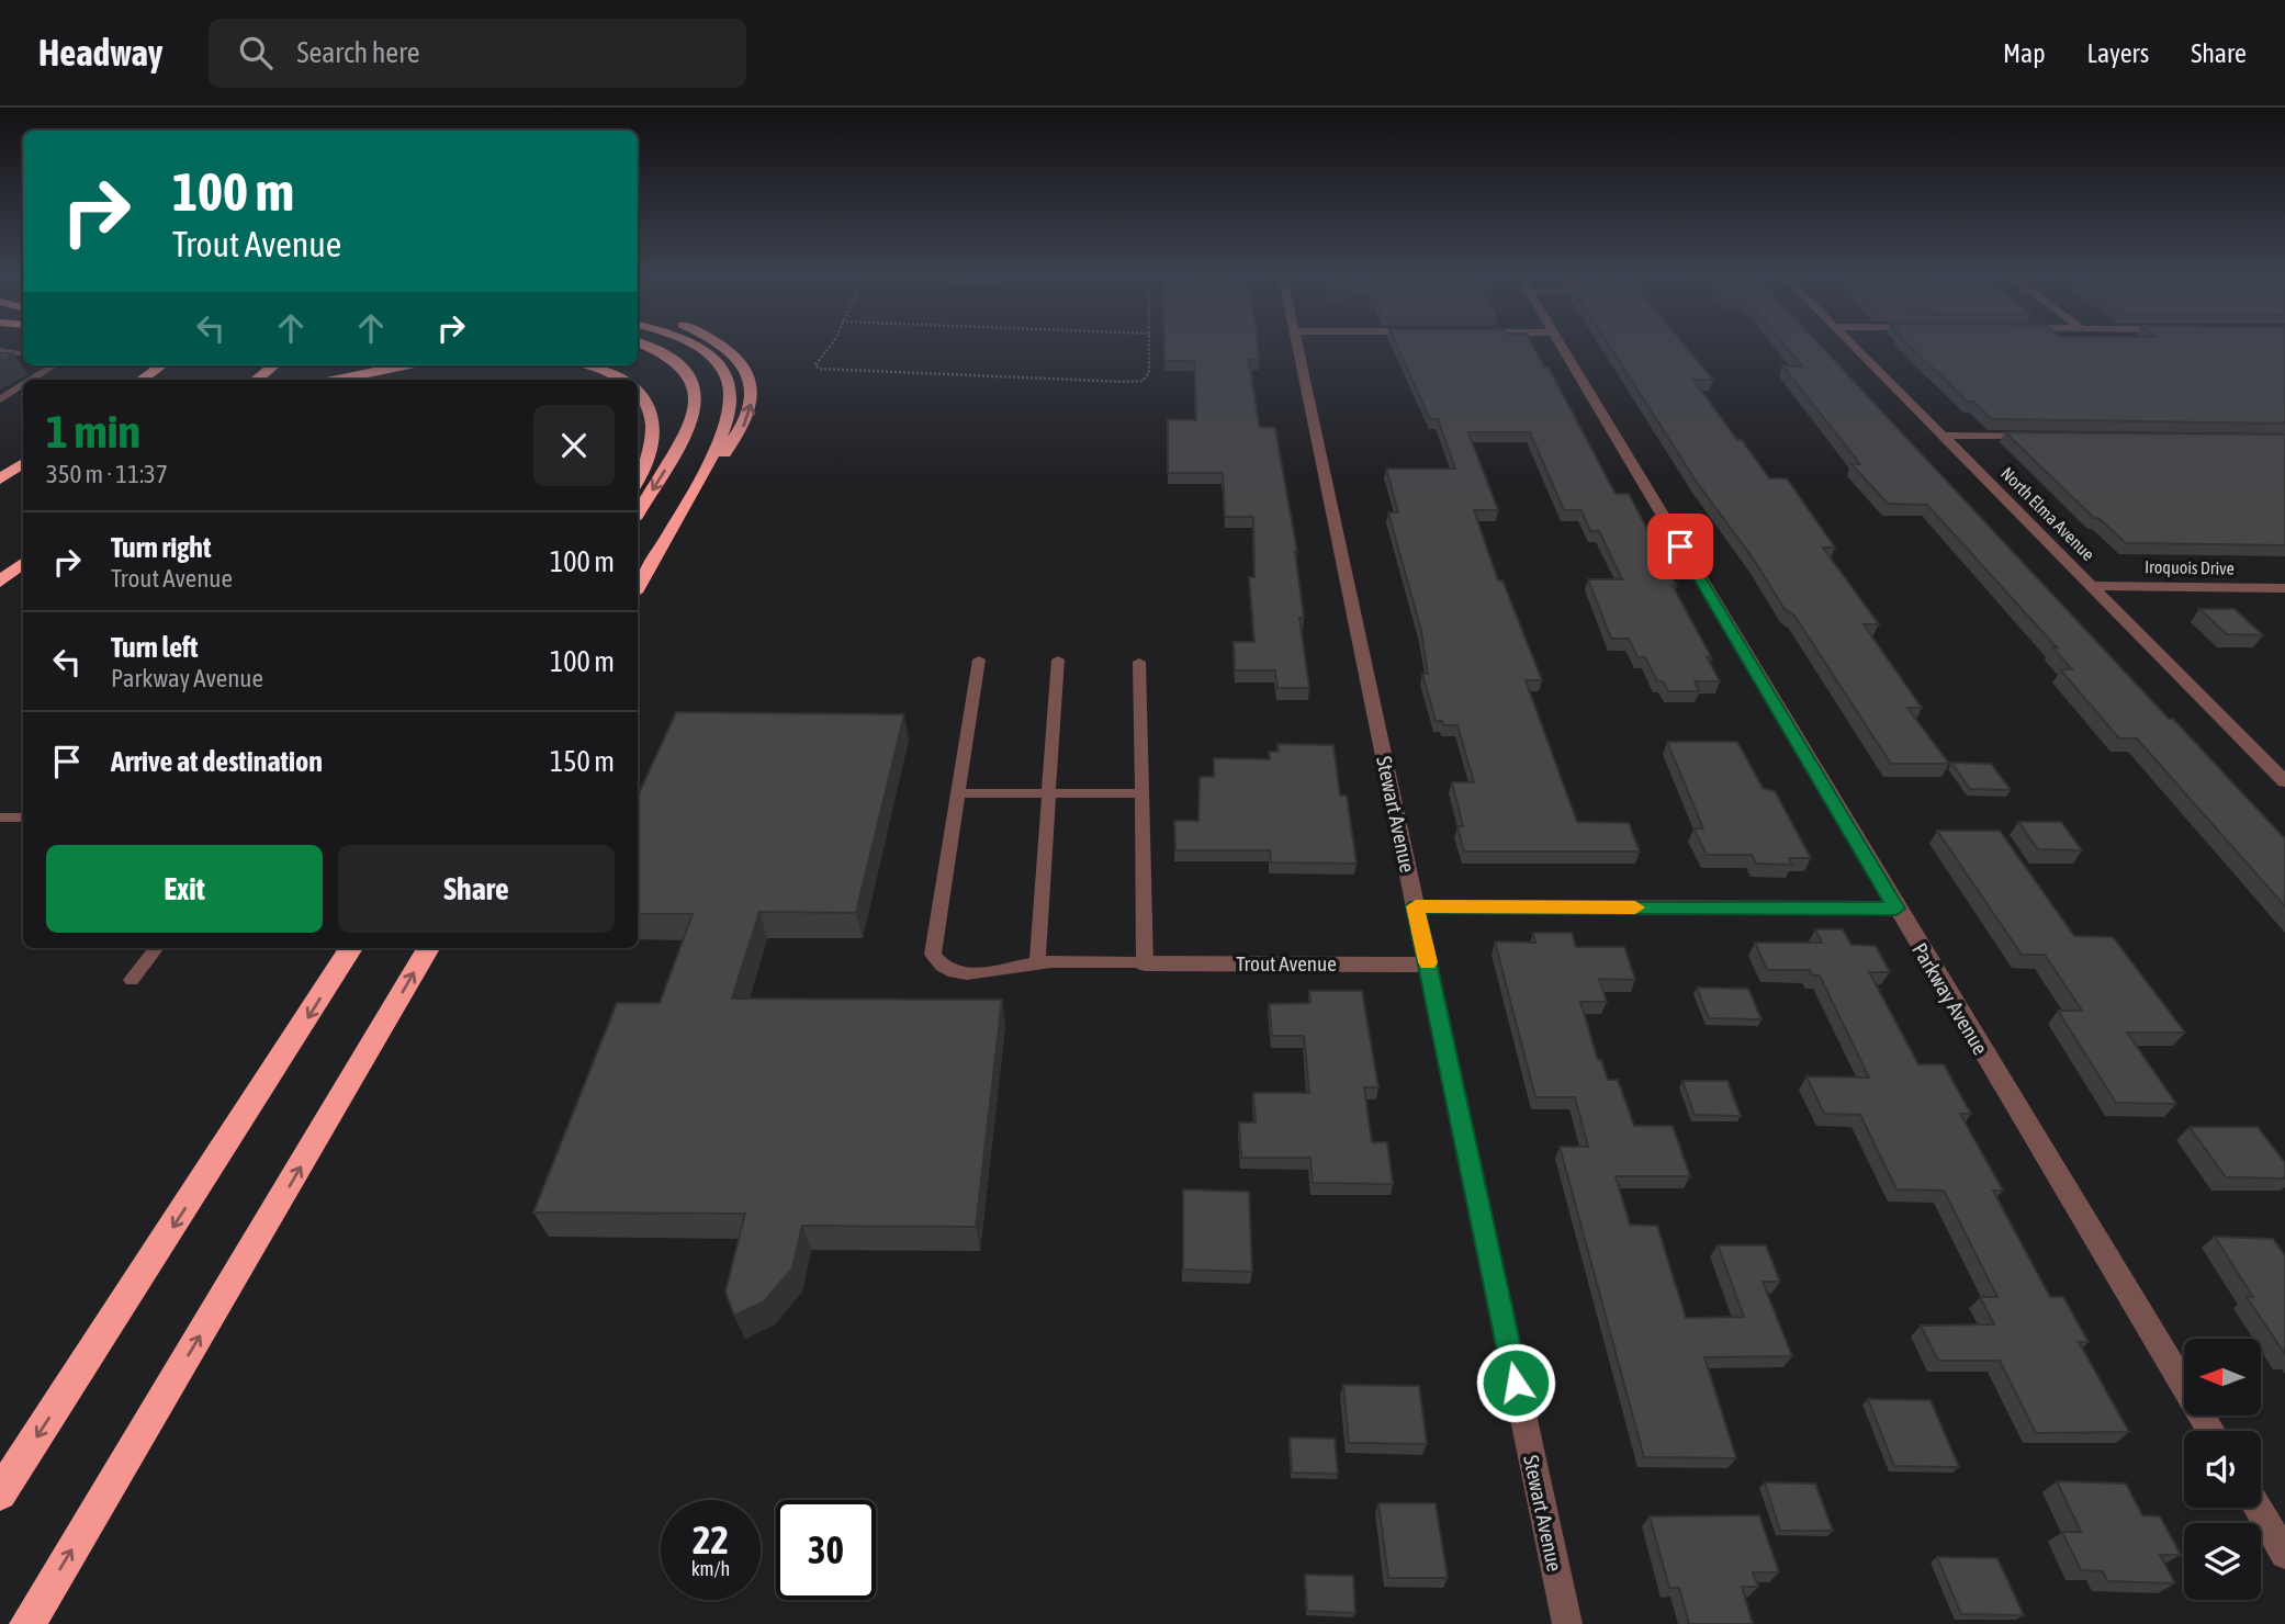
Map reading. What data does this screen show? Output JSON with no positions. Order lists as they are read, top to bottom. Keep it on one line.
{"streets":{"street":["North Elma Avenue","Iroquois Drive","Stewart Avenue","Trout Avenue","Parkway Avenue"]},"crossings":[["North Elma Avenue","Iroquois Drive"],["Stewart Avenue","Trout Avenue"]],"north":"left","page":{"header":"Headway","search":"Search here","nav":["Map","Layers","Share"],"turn":["100 m","Trout Avenue"],"heading":["1 min","350 m · 11:37"],"list":[{"name":"Turn right","note":"Trout Avenue","value":"100 m"},{"name":"Turn left","note":"Parkway Avenue","value":"100 m"},{"name":"Arrive at destination","value":"150 m"}],"buttons":["Exit","Share"],"speed":"22 km/h","limit":"30"}}
